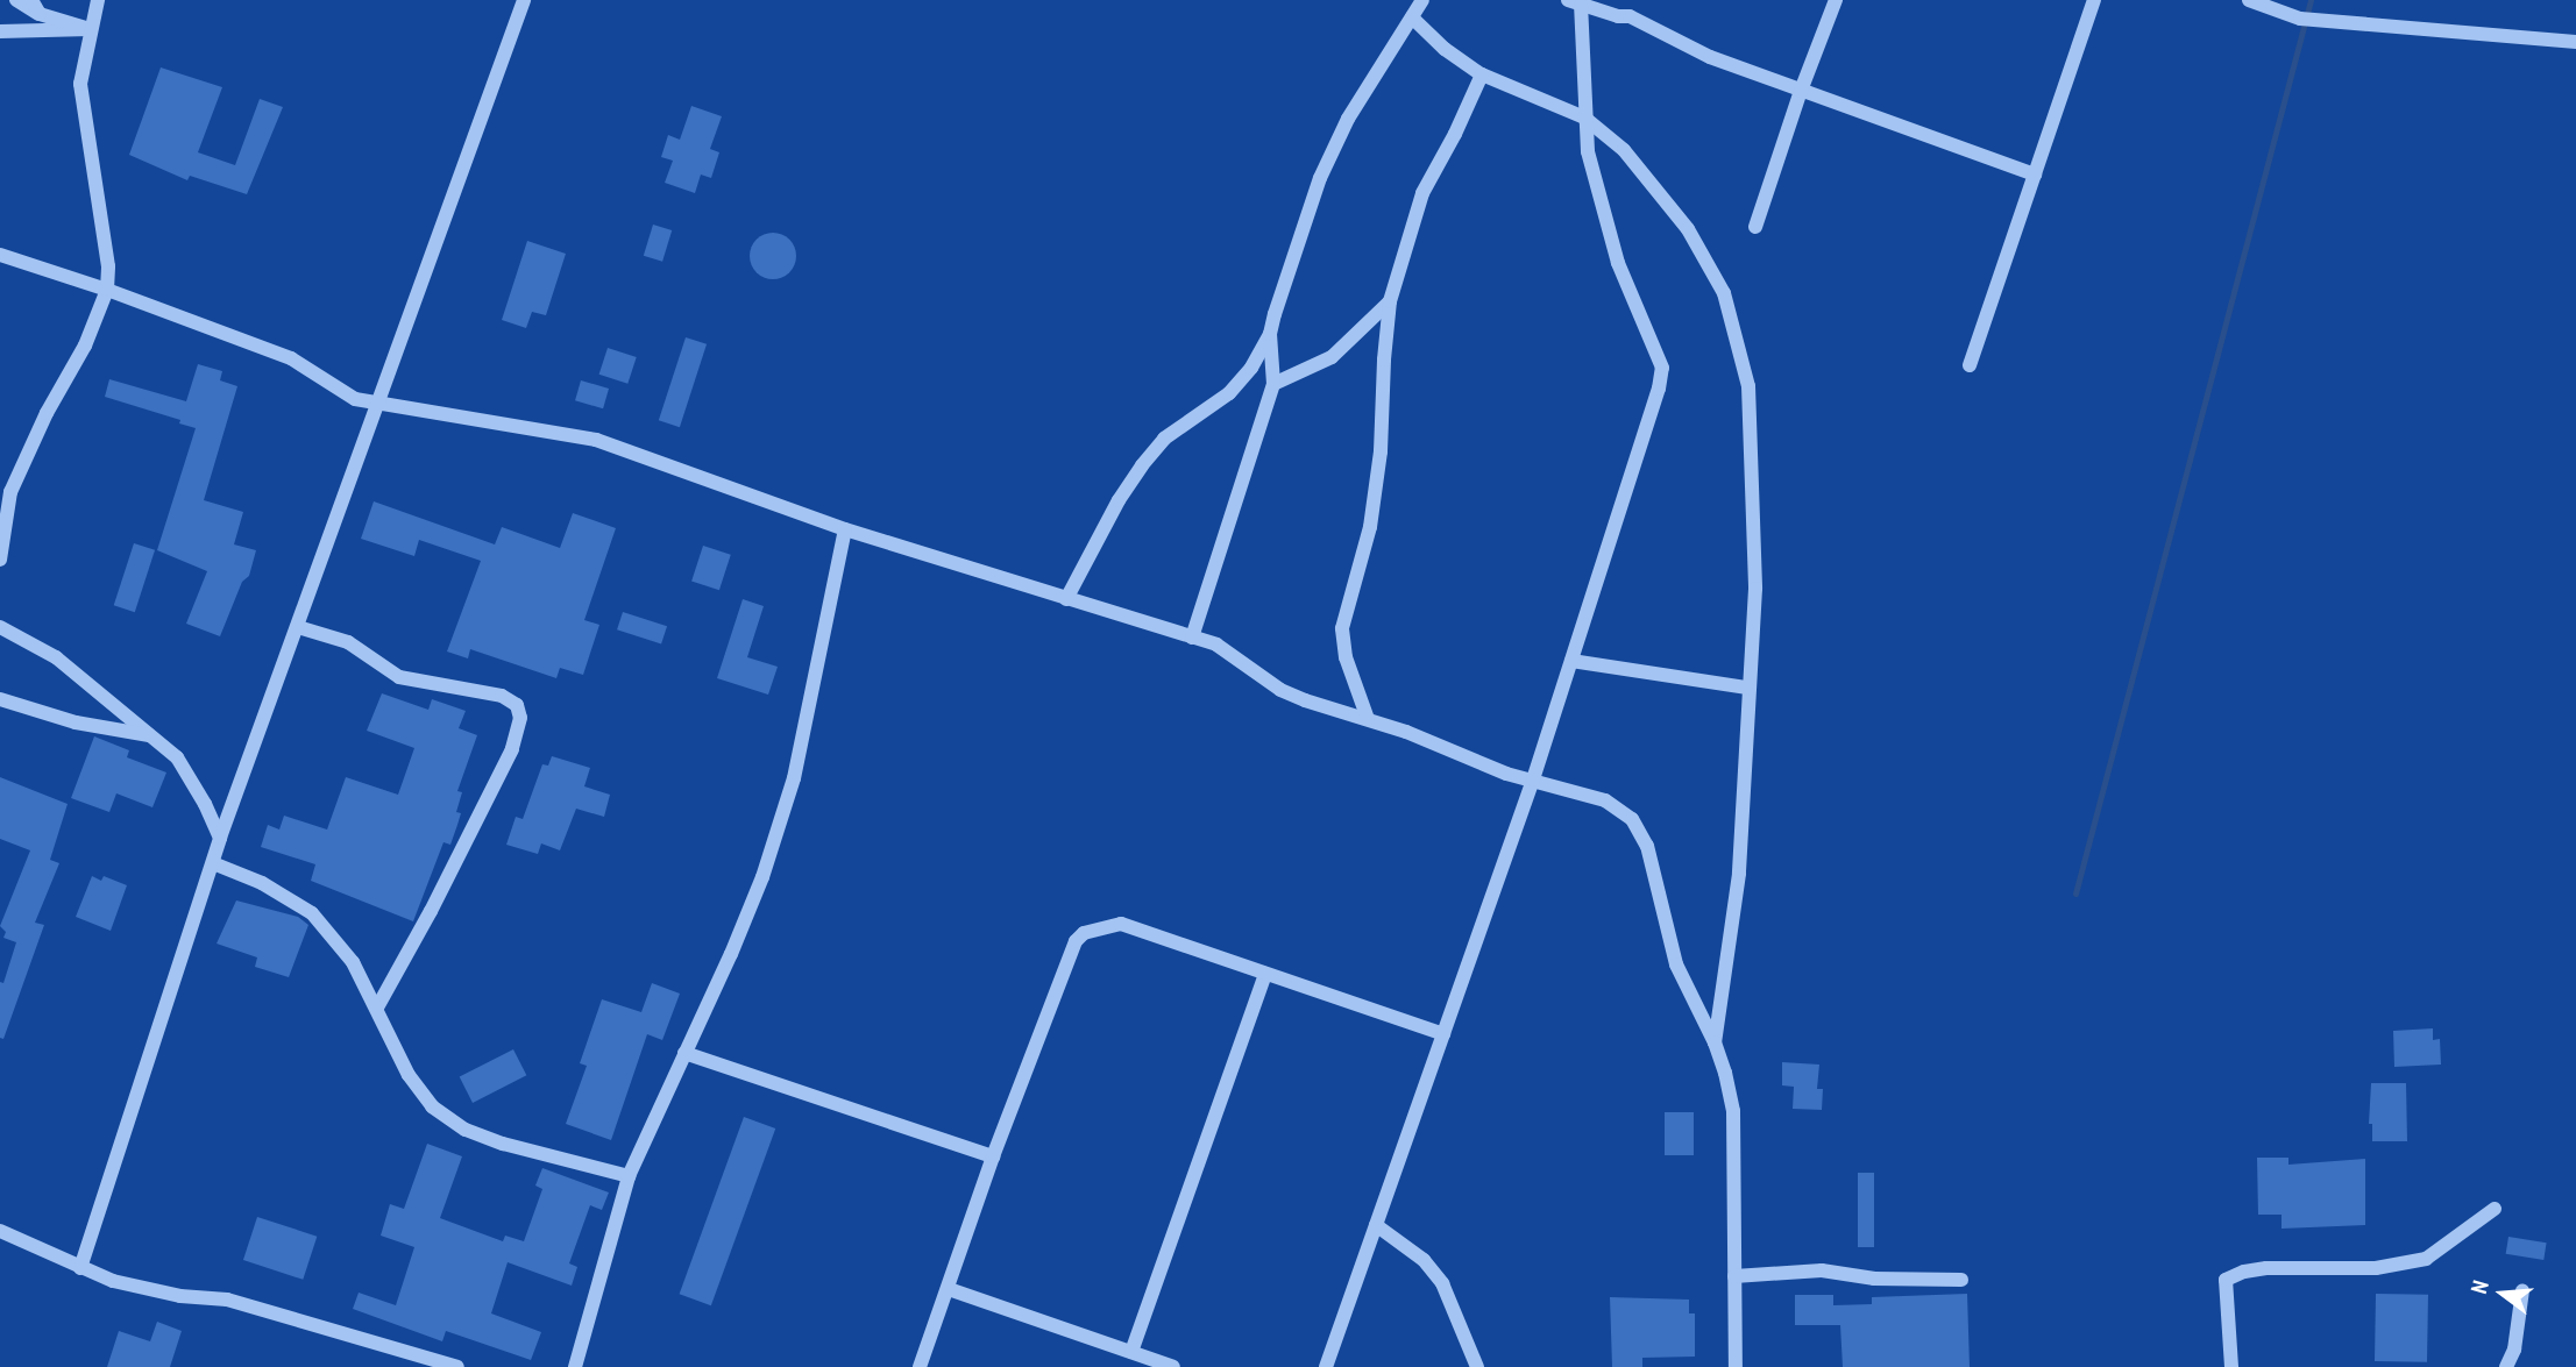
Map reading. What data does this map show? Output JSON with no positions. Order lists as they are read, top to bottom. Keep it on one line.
{"north":"left"}
